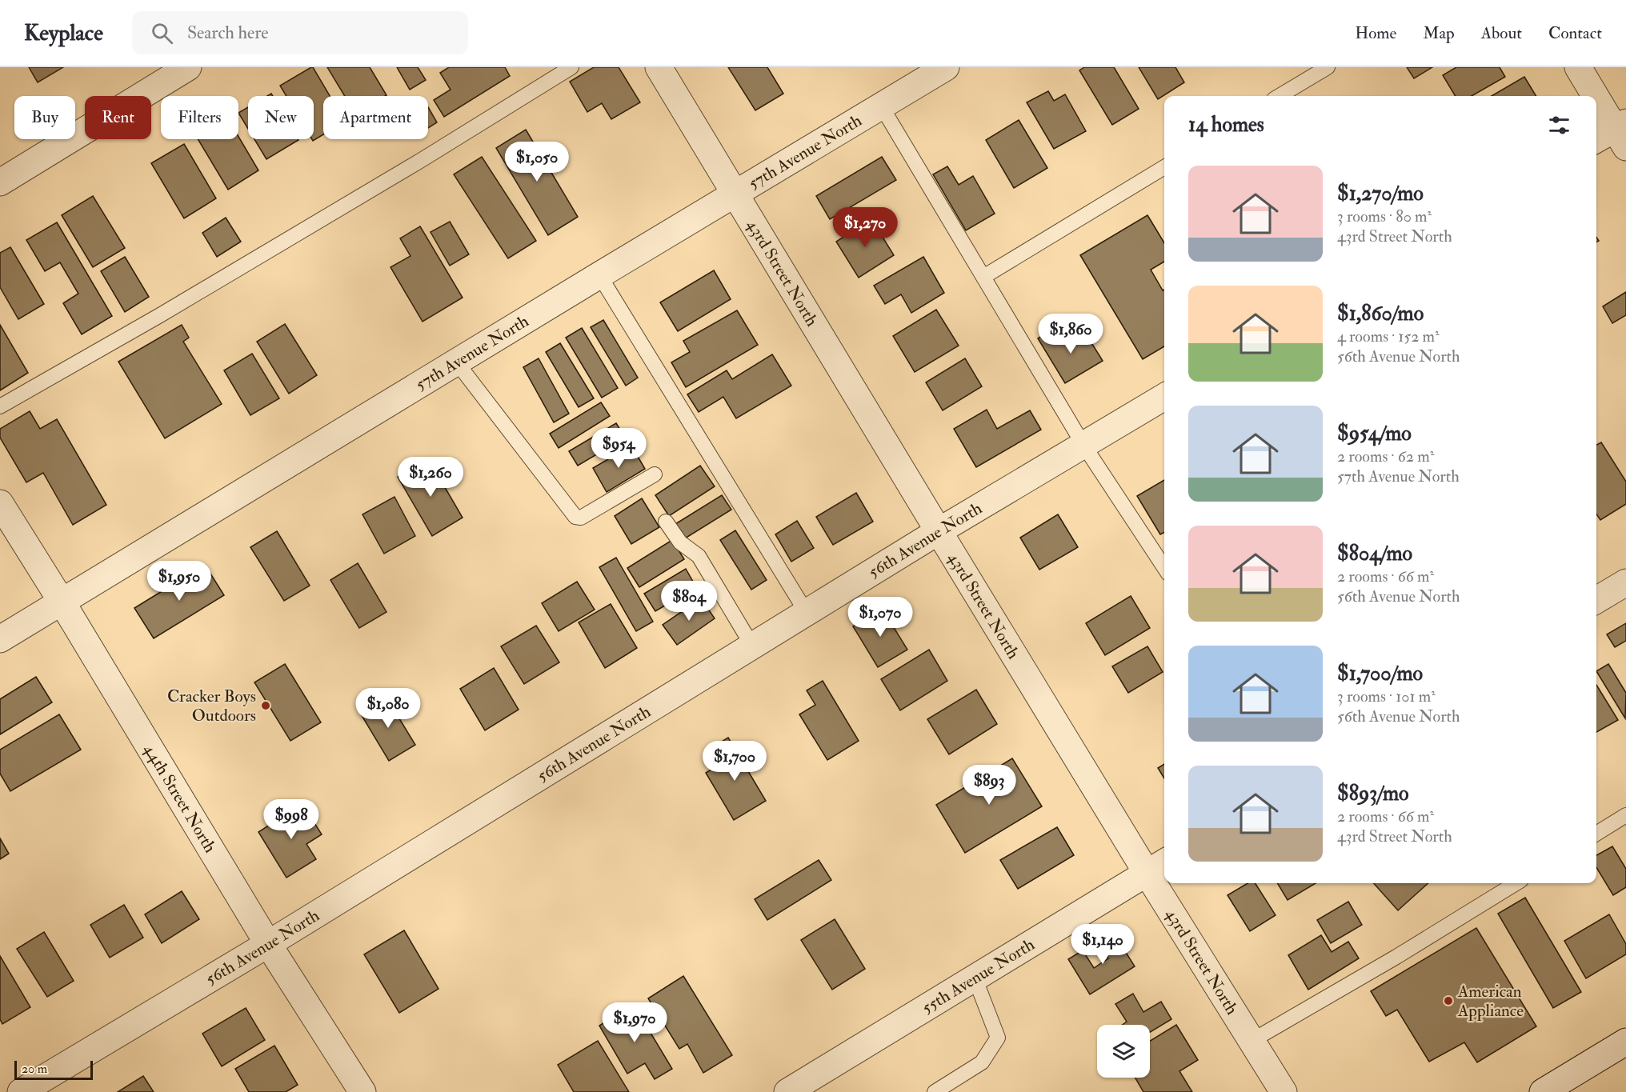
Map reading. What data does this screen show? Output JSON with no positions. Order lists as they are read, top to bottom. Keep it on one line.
{"streets":{"street":["57th Avenue North","43rd Street North","56th Avenue North","44th Street North","55th Avenue North"]},"crossings":[["57th Avenue North","43rd Street North"],["57th Avenue North","44th Street North"],["43rd Street North","56th Avenue North"],["43rd Street North","55th Avenue North"],["56th Avenue North","44th Street North"]],"places":["Cracker Boys Outdoors","American Appliance"],"scale_bar":"20 m","page":{"header":"Keyplace","search":"Search here","nav":["Home","Map","About","Contact"],"chip":["Buy","Rent","Filters","New","Apartment"],"heading":"14 homes","price":["$1,050","$1,270","$1,860","$954","$1,260","$1,950","$804","$1,070","$1,080","$1,700","$893","$998","$1,140","$1,970"],"list":[{"name":"$1,270/mo","note":"3 rooms · 80 m² · 43rd Street North"},{"name":"$1,860/mo","note":"4 rooms · 152 m² · 56th Avenue North"},{"name":"$954/mo","note":"2 rooms · 62 m² · 57th Avenue North"},{"name":"$804/mo","note":"2 rooms · 66 m² · 56th Avenue North"},{"name":"$1,700/mo","note":"3 rooms · 101 m² · 56th Avenue North"},{"name":"$893/mo","note":"2 rooms · 66 m² · 43rd Street North"}],"scale":"20 m"}}
